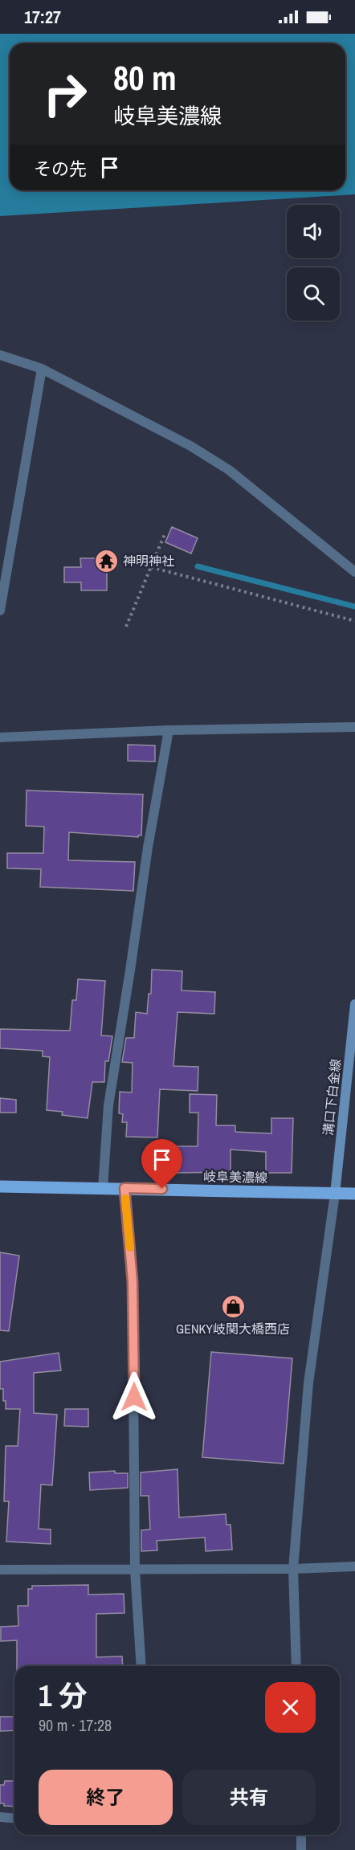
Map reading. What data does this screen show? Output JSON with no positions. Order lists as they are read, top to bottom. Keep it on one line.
{"streets":{"main road":["溝口下白金線","岐阜美濃線"]},"crossings":[["溝口下白金線","岐阜美濃線"]],"places":{"temple":["神明神社"],"shop":["GENKY岐関大橋西店"]},"page":{"status":"17:27","turn":["80 m","岐阜美濃線"],"then":"その先","heading":["1 分","90 m · 17:28"],"buttons":["終了","共有"]}}
